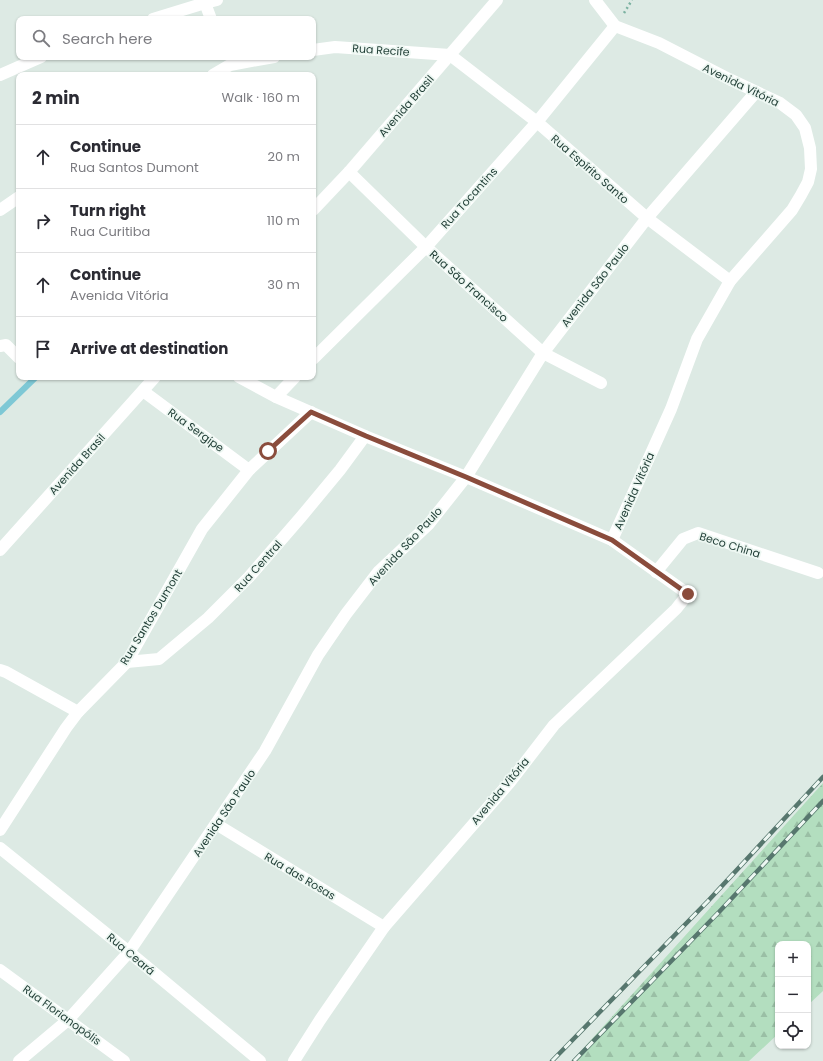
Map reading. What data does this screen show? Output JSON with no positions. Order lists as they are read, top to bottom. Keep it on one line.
{"streets":{"street":["Rua Recife","Avenida Vitória","Avenida Brasil","Rua Espírito Santo","Rua Tocantins","Avenida São Paulo","Rua São Francisco","Rua Sergipe","Beco China","Rua Central","Rua Santos Dumont","Rua das Rosas","Rua Ceará","Rua Florianopólis"]},"crossings":[["Rua Recife","Avenida Brasil"],["Rua Recife","Rua Espírito Santo"],["Avenida Vitória","Rua Espírito Santo"],["Avenida Vitória","Rua Tocantins"],["Avenida Vitória","Avenida São Paulo"],["Avenida Vitória","Beco China"],["Avenida Vitória","Rua das Rosas"],["Avenida Brasil","Rua Espírito Santo"],["Avenida Brasil","Rua São Francisco"],["Avenida Brasil","Rua Sergipe"],["Rua Espírito Santo","Rua Tocantins"],["Rua Espírito Santo","Avenida São Paulo"],["Rua Tocantins","Rua São Francisco"],["Avenida São Paulo","Rua São Francisco"],["Avenida São Paulo","Rua das Rosas"],["Avenida São Paulo","Rua Ceará"],["Avenida São Paulo","Rua Florianopólis"],["Rua Sergipe","Rua Santos Dumont"],["Rua Central","Rua Santos Dumont"]],"page":{"search":"Search here","heading":["2 min","Walk · 160 m"],"list":[["Continue","Rua Santos Dumont","20 m"],["Turn right","Rua Curitiba","110 m"],["Continue","Avenida Vitória","30 m"],"Arrive at destination"],"map_buttons":["+","−"]}}
